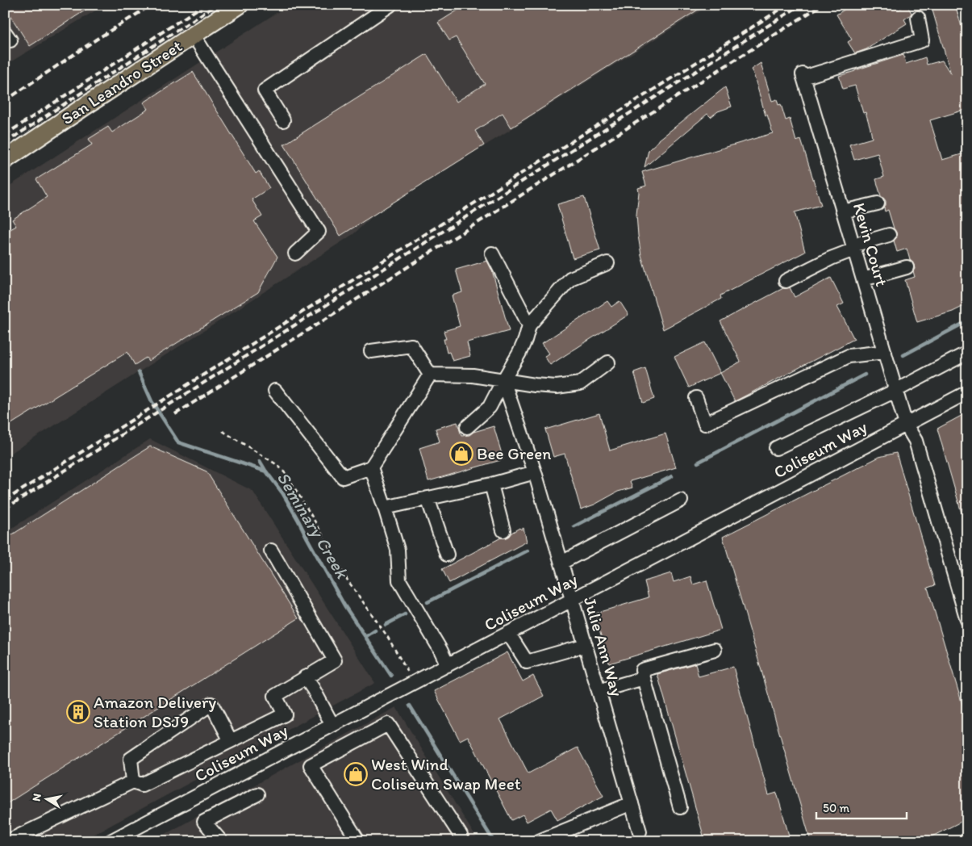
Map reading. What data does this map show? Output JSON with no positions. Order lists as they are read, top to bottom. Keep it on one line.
{"streets":{"main road":["San Leandro Street"],"street":["Kevin Court","Coliseum Way","Julie Ann Way"]},"crossings":[["Kevin Court","Coliseum Way"],["Coliseum Way","Julie Ann Way"]],"water":["Seminary Creek"],"places":{"shop":["Bee Green","West Wind Coliseum Swap Meet"],"building":["Amazon Delivery Station DSJ9"]},"scale_bar":"50 m","north":"left"}
